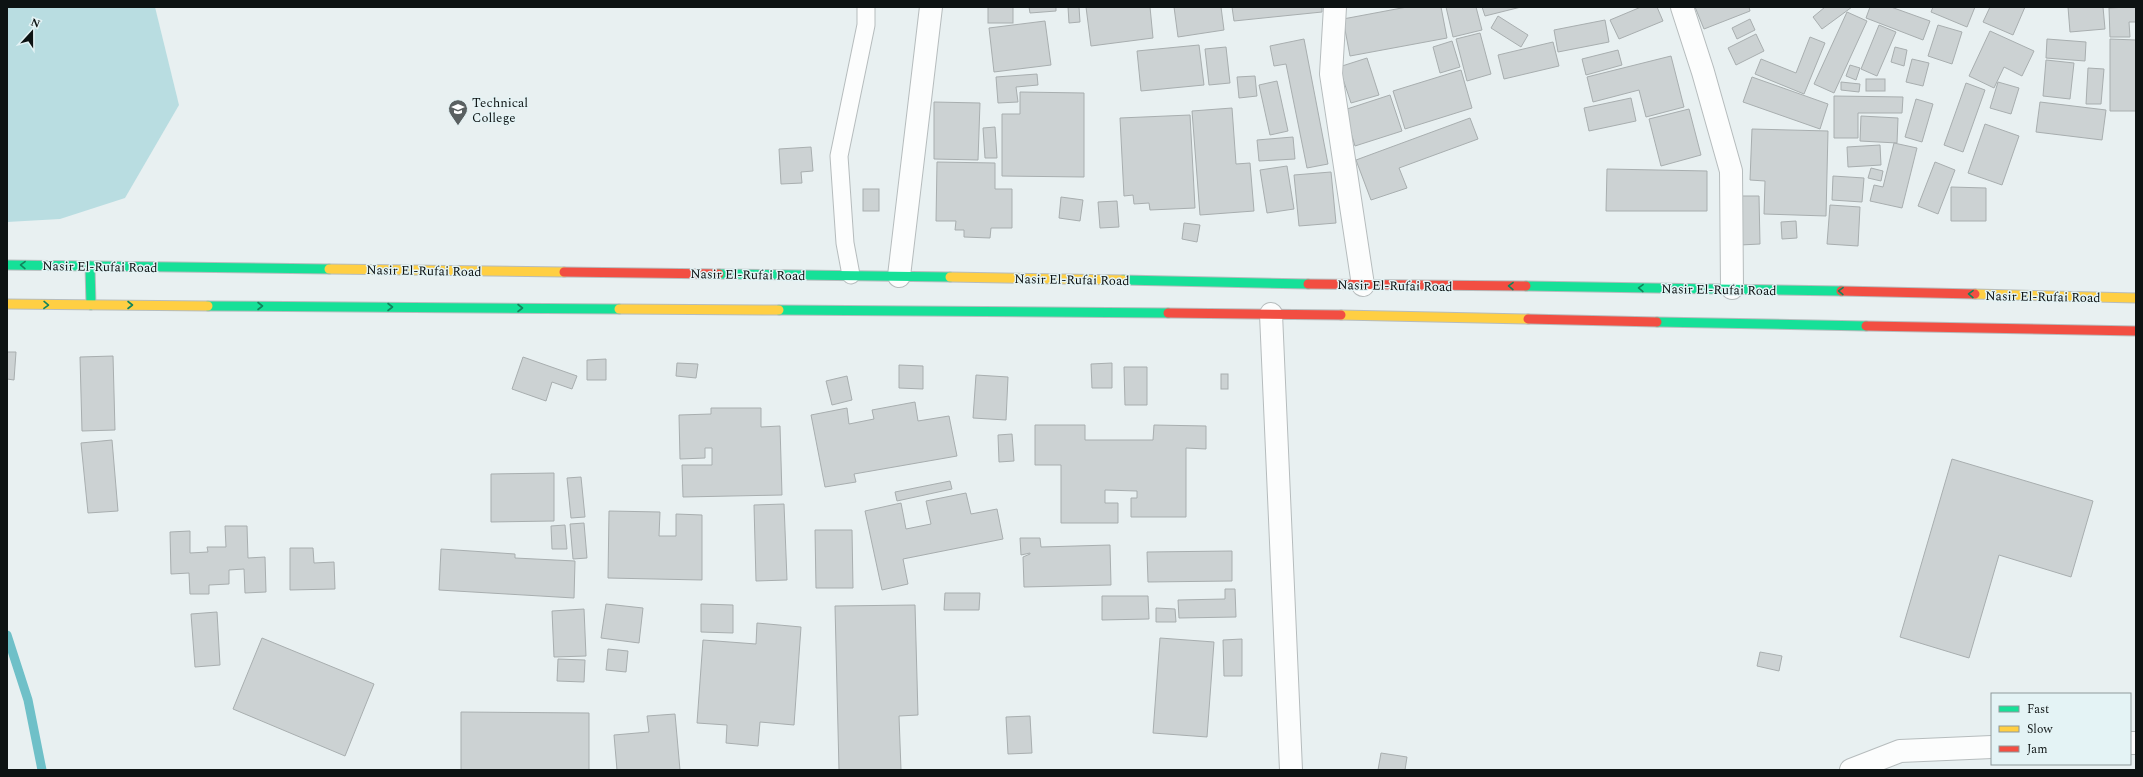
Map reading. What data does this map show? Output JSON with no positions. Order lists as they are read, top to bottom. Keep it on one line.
{"streets":{"main road":["Nasir El-Rufai Road"]},"places":{"school or university":["Technical College"]},"legend":["Fast","Slow","Jam"],"north":"top"}
